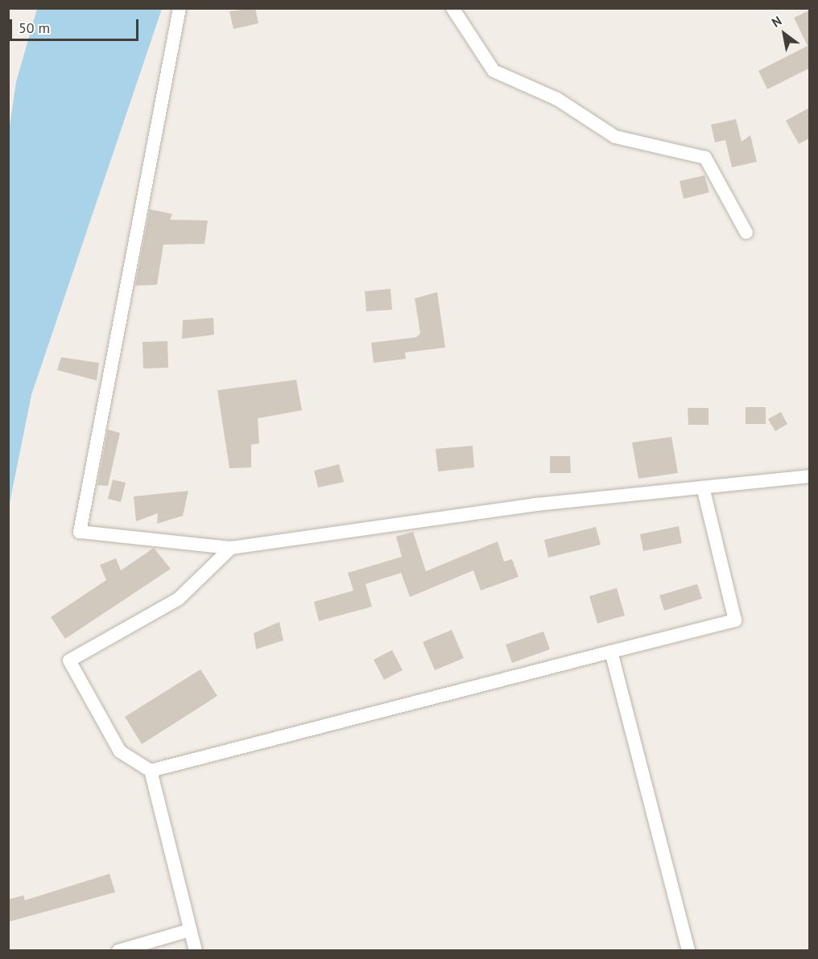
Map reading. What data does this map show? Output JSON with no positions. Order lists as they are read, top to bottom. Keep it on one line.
{"scale_bar":"50 m","north":"top left"}
